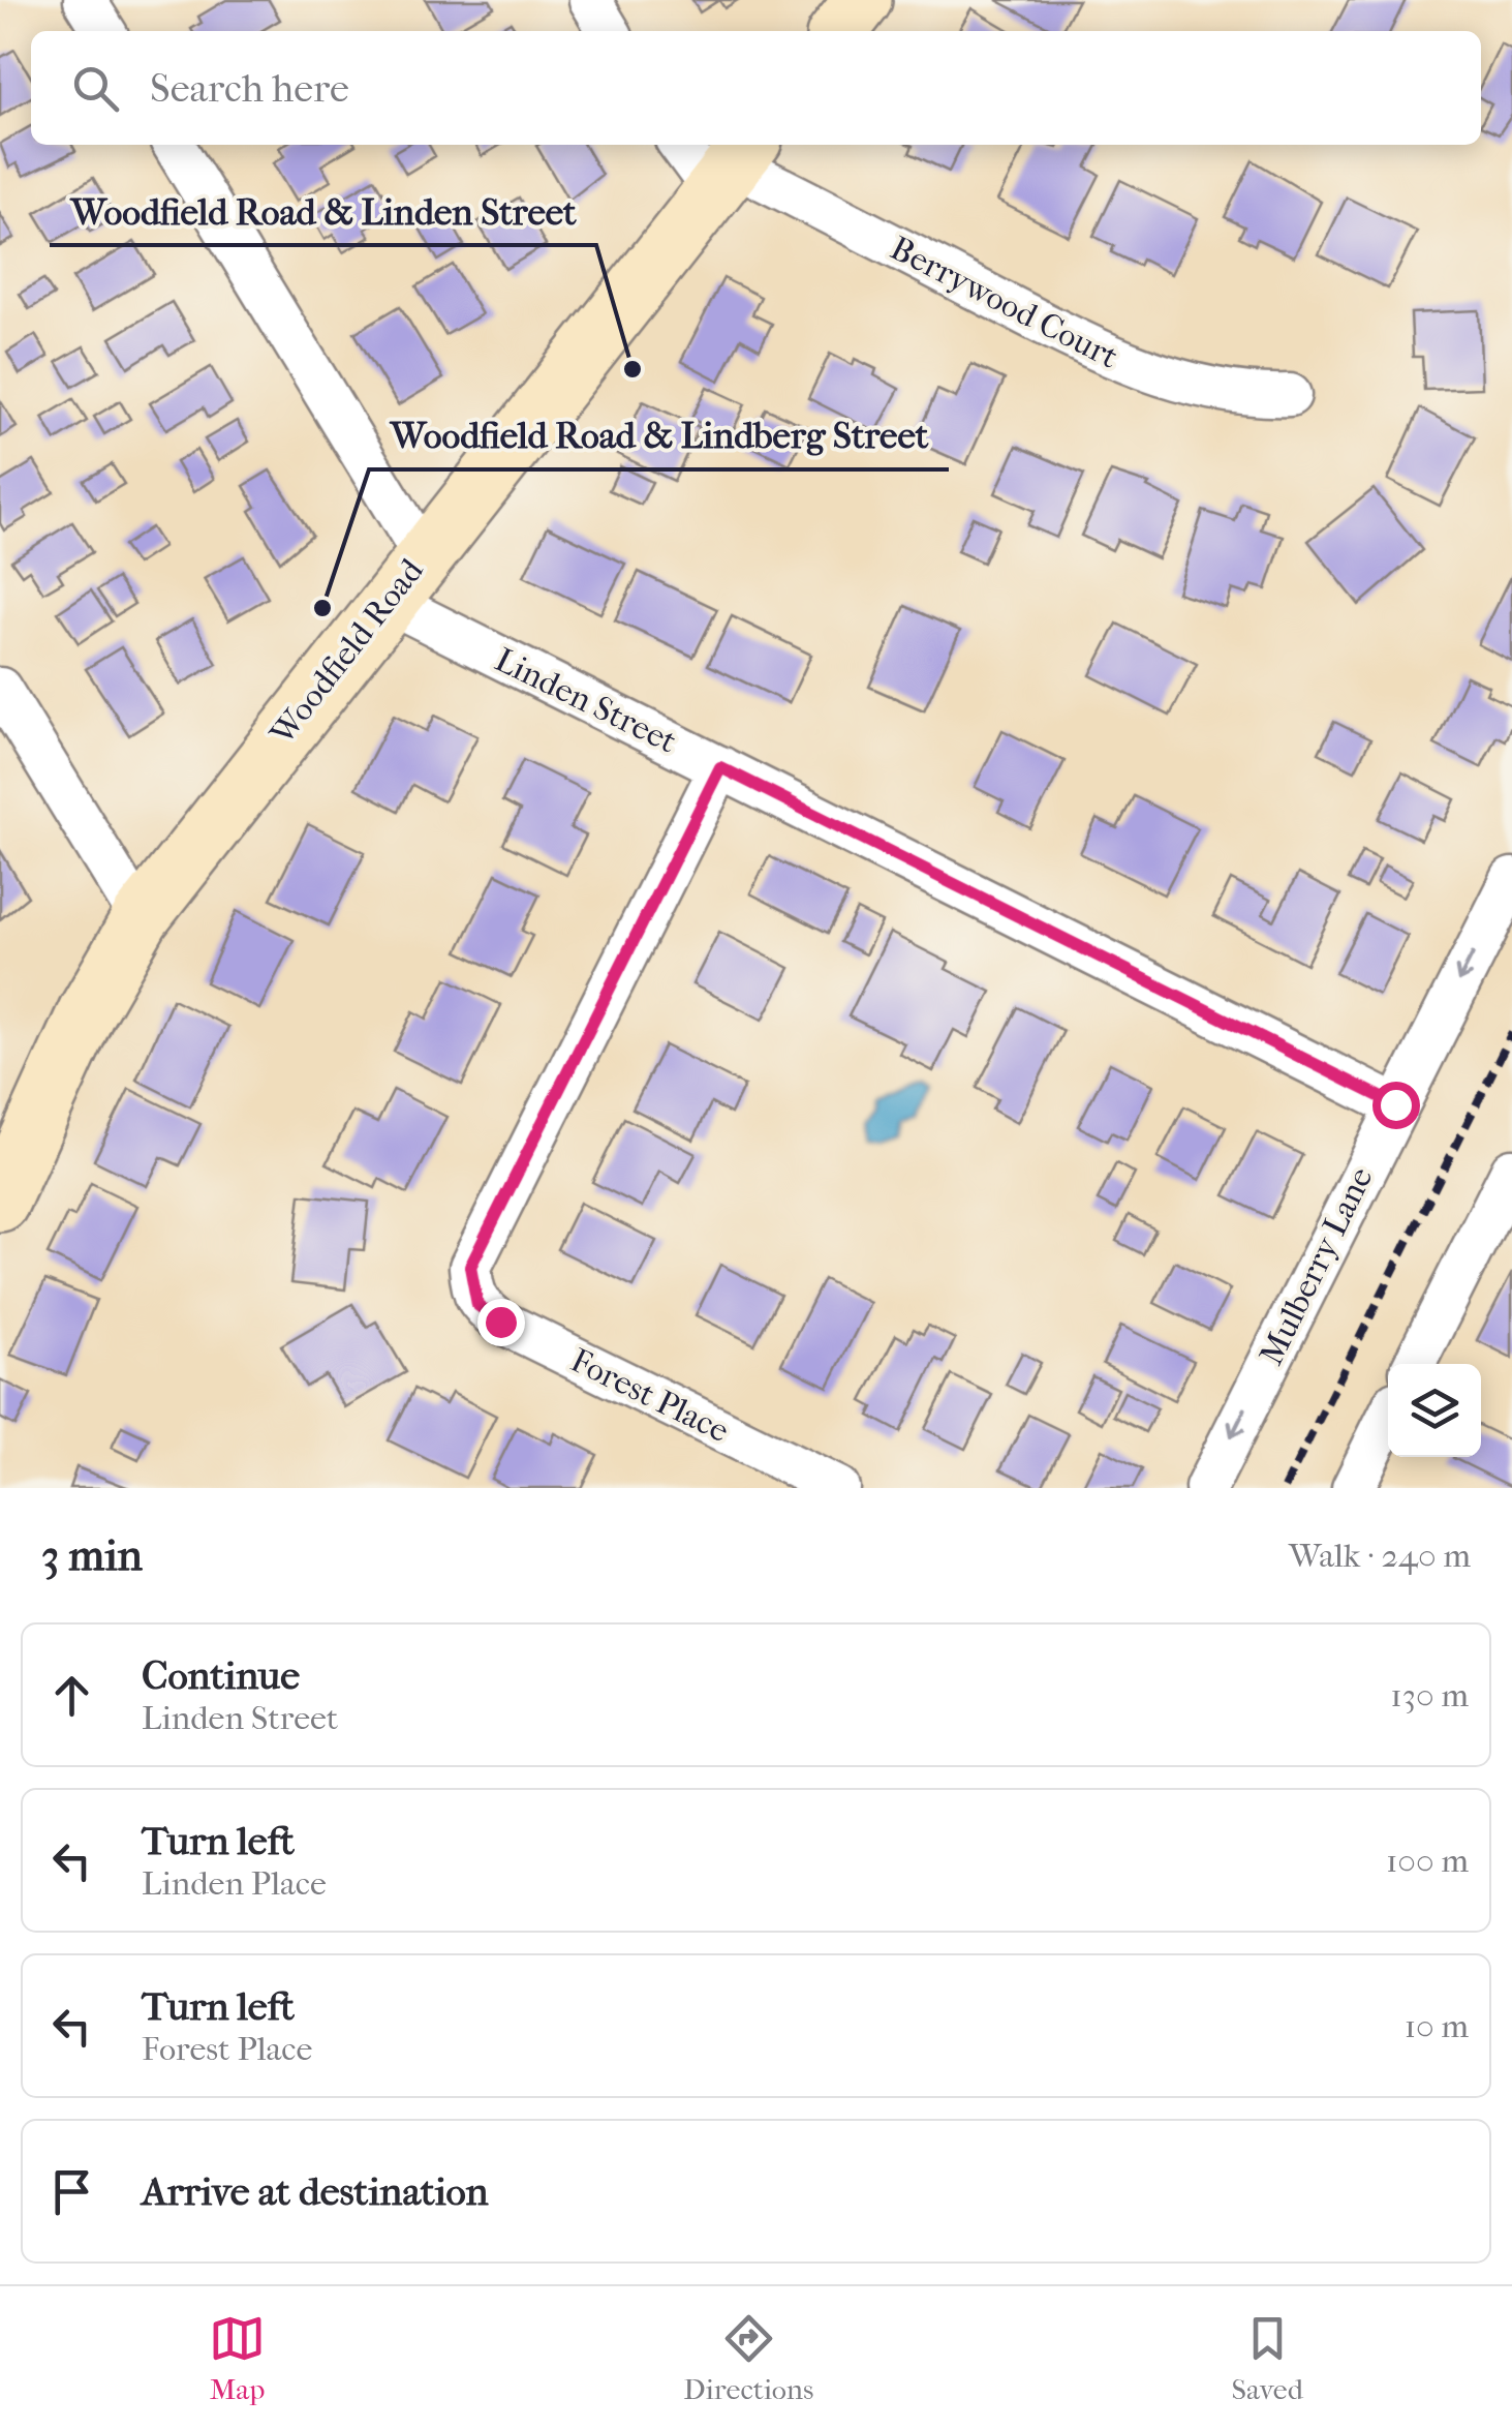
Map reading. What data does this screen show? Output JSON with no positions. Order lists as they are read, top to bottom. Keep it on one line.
{"streets":{"main road":["Woodfield Road"],"street":["Berrywood Court","Linden Street","Mulberry Lane","Forest Place"]},"crossings":[["Berrywood Court","Woodfield Road"],["Woodfield Road","Linden Street"],["Linden Street","Mulberry Lane"],["Linden Street","Forest Place"]],"places":["Woodfield Road & Linden Street","Woodfield Road & Lindberg Street"],"page":{"search":"Search here","heading":["3 min","Walk · 240 m"],"list":[["Continue","Linden Street","130 m"],["Turn left","Linden Place","100 m"],["Turn left","Forest Place","10 m"],"Arrive at destination"],"nav":["Map","Directions","Saved"]}}
